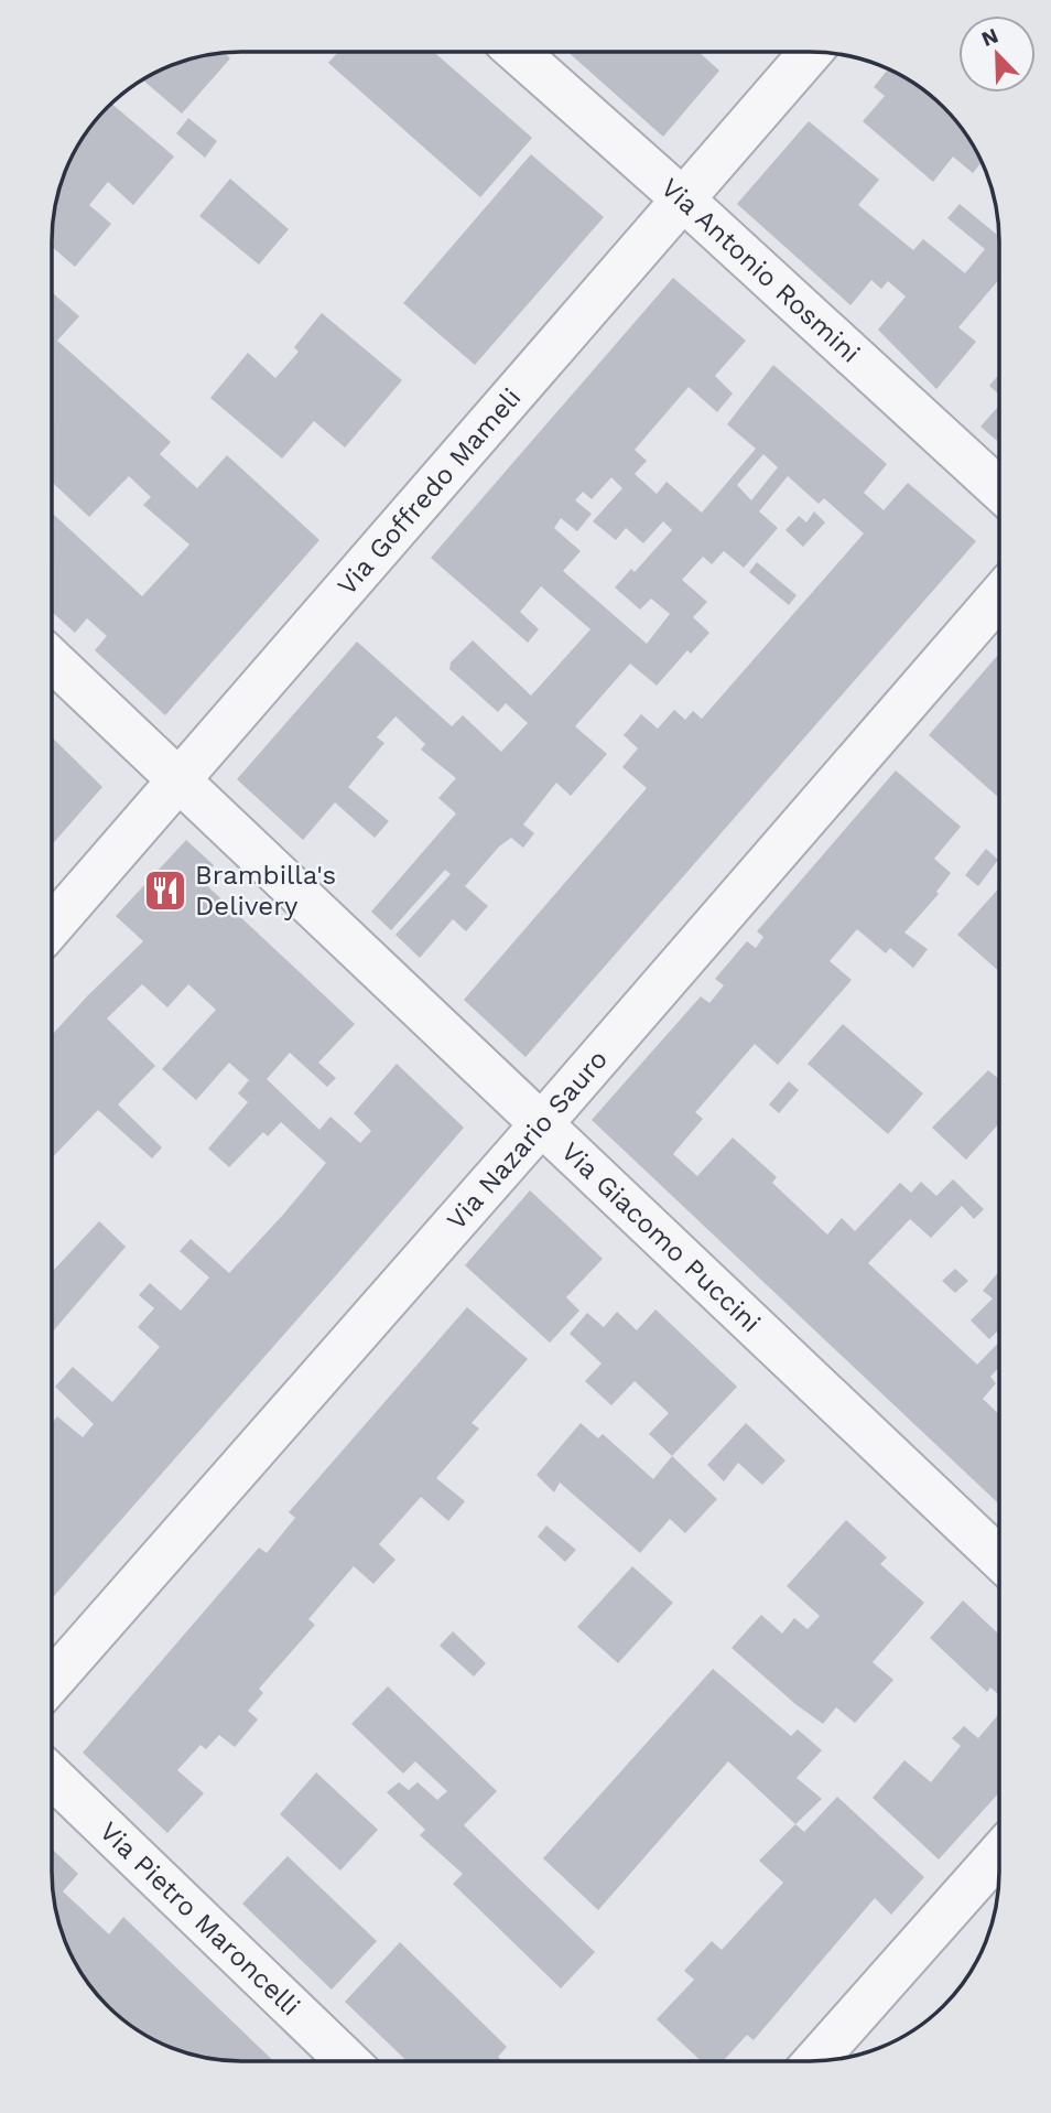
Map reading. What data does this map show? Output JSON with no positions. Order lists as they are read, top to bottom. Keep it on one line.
{"streets":{"street":["Via Antonio Rosmini","Via Goffredo Mameli","Via Nazario Sauro","Via Giacomo Puccini","Via Pietro Maroncelli"]},"crossings":[["Via Antonio Rosmini","Via Goffredo Mameli"],["Via Goffredo Mameli","Via Giacomo Puccini"],["Via Nazario Sauro","Via Giacomo Puccini"]],"places":{"restaurant":["Brambilla's Delivery"]},"north":"top left"}
